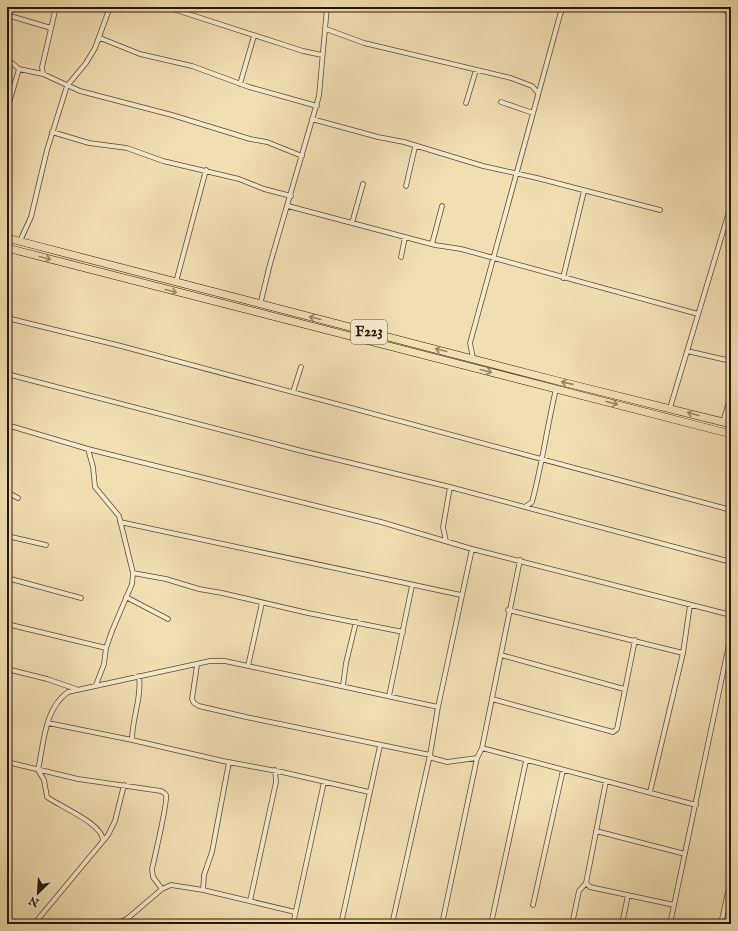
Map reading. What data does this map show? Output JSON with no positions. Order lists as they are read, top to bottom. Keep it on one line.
{"streets":{"main road":["F223"]},"north":"bottom left"}
